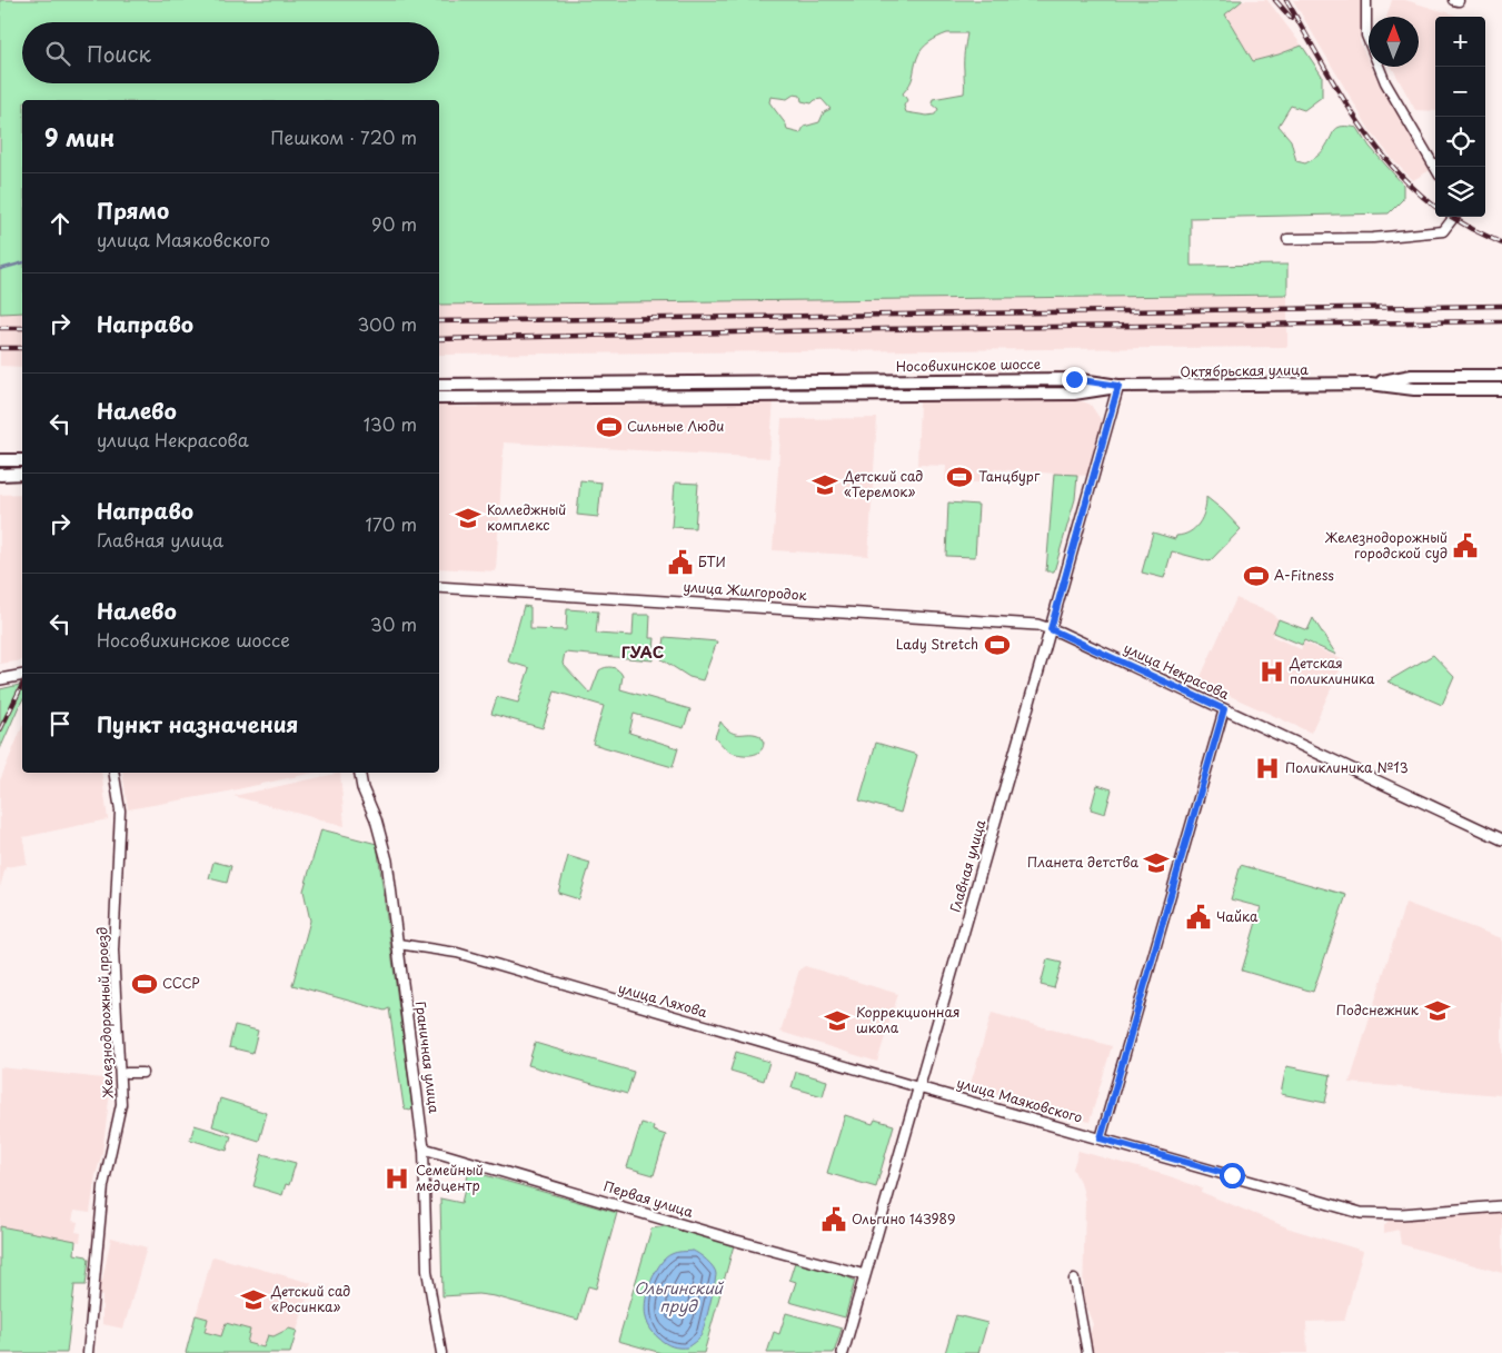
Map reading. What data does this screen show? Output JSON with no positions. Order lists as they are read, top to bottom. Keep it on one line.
{"streets":{"main road":["Носовихинское шоссе","Октябрьская улица"],"street":["улица Жилгородок","улица Некрасова","Главная улица","улица Ляхова","Железнодорожный проезд","Граничная улица","улица Маяковского","Первая улица"]},"crossings":[["Носовихинское шоссе","Октябрьская улица"],["Носовихинское шоссе","Главная улица"],["Октябрьская улица","Главная улица"],["улица Жилгородок","улица Некрасова"],["улица Жилгородок","Главная улица"],["улица Некрасова","Главная улица"],["Главная улица","улица Ляхова"],["Главная улица","улица Маяковского"],["Главная улица","Первая улица"],["улица Ляхова","Граничная улица"],["улица Ляхова","улица Маяковского"],["Граничная улица","Первая улица"]],"districts":["ГУАС"],"water":["Ольгинский пруд"],"places":{"sports":["Сильные Люди","Танцбург","A-Fitness","Lady Stretch","СССР"],"school or university":["Детский сад «Теремок»","Колледжный комплекс","Планета детства","Подснежник","Коррекционная школа","Детский сад «Росинка»"],"public building":["Железнодорожный городской суд","БТИ","Чайка","Ольгино 143989"],"hospital":["Детская поликлиника","Поликлиника №13","Семейный медцентр"]},"north":"top","page":{"map_buttons":["+","−"],"search":"Поиск","heading":["9 мин","Пешком · 720 m"],"list":[["Прямо","улица Маяковского","90 m"],["Направо","300 m"],["Налево","улица Некрасова","130 m"],["Направо","Главная улица","170 m"],["Налево","Носовихинское шоссе","30 m"],"Пункт назначения"]}}
